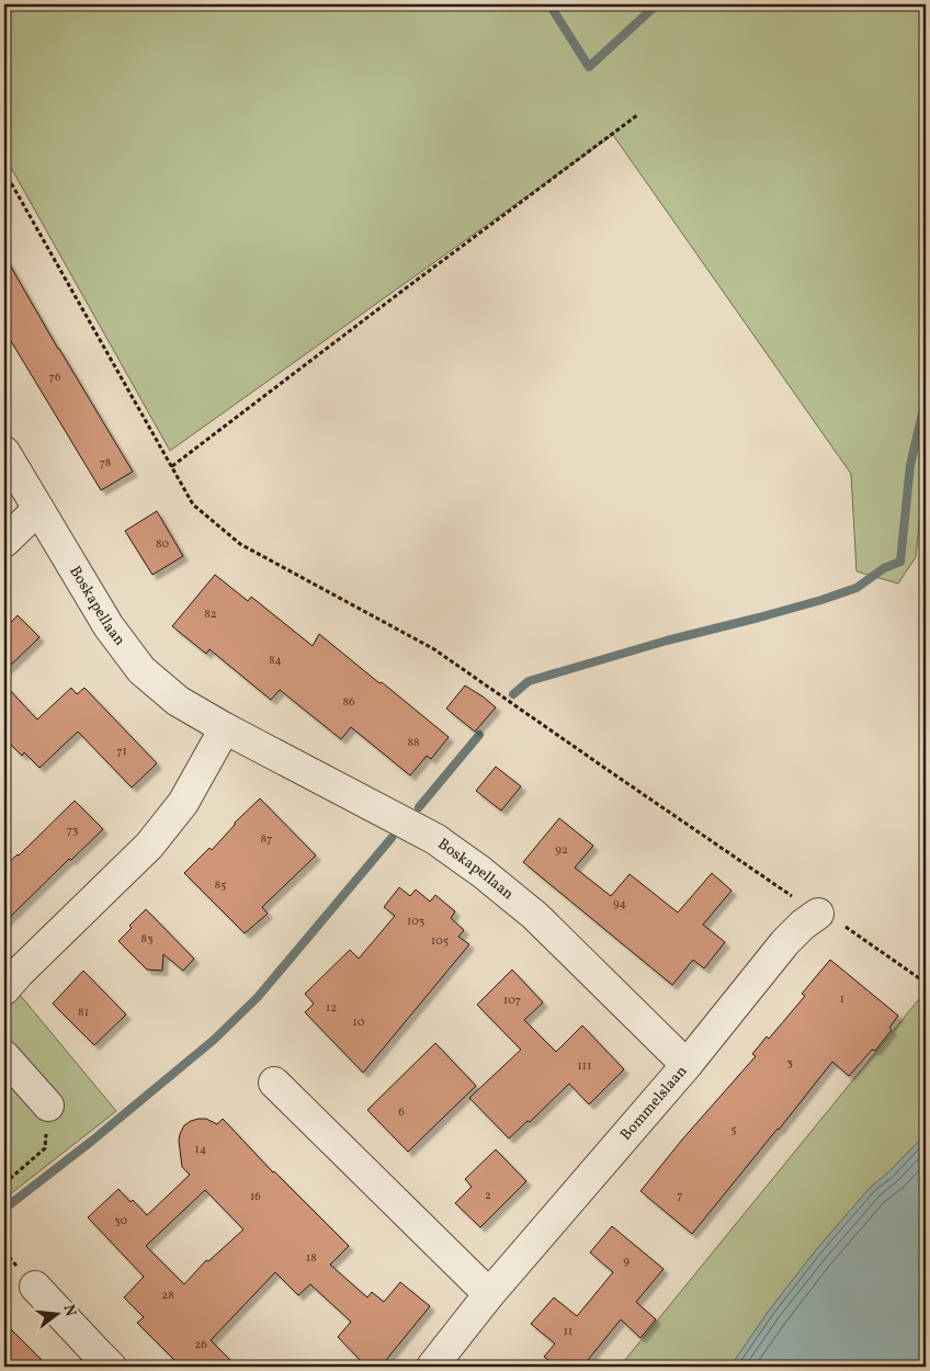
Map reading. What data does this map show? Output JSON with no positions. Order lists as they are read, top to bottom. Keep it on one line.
{"streets":{"street":["Boskapellaan","Bommelslaan"]},"crossings":[["Boskapellaan","Bommelslaan"]],"house_numbers":["76","78","80","82","84","86","88","71","73","87","92","85","94","103","83","105","1","107","12","81","10","3","111","6","5","14","2","7","16","30","18","9","28","11","26"],"north":"right"}
